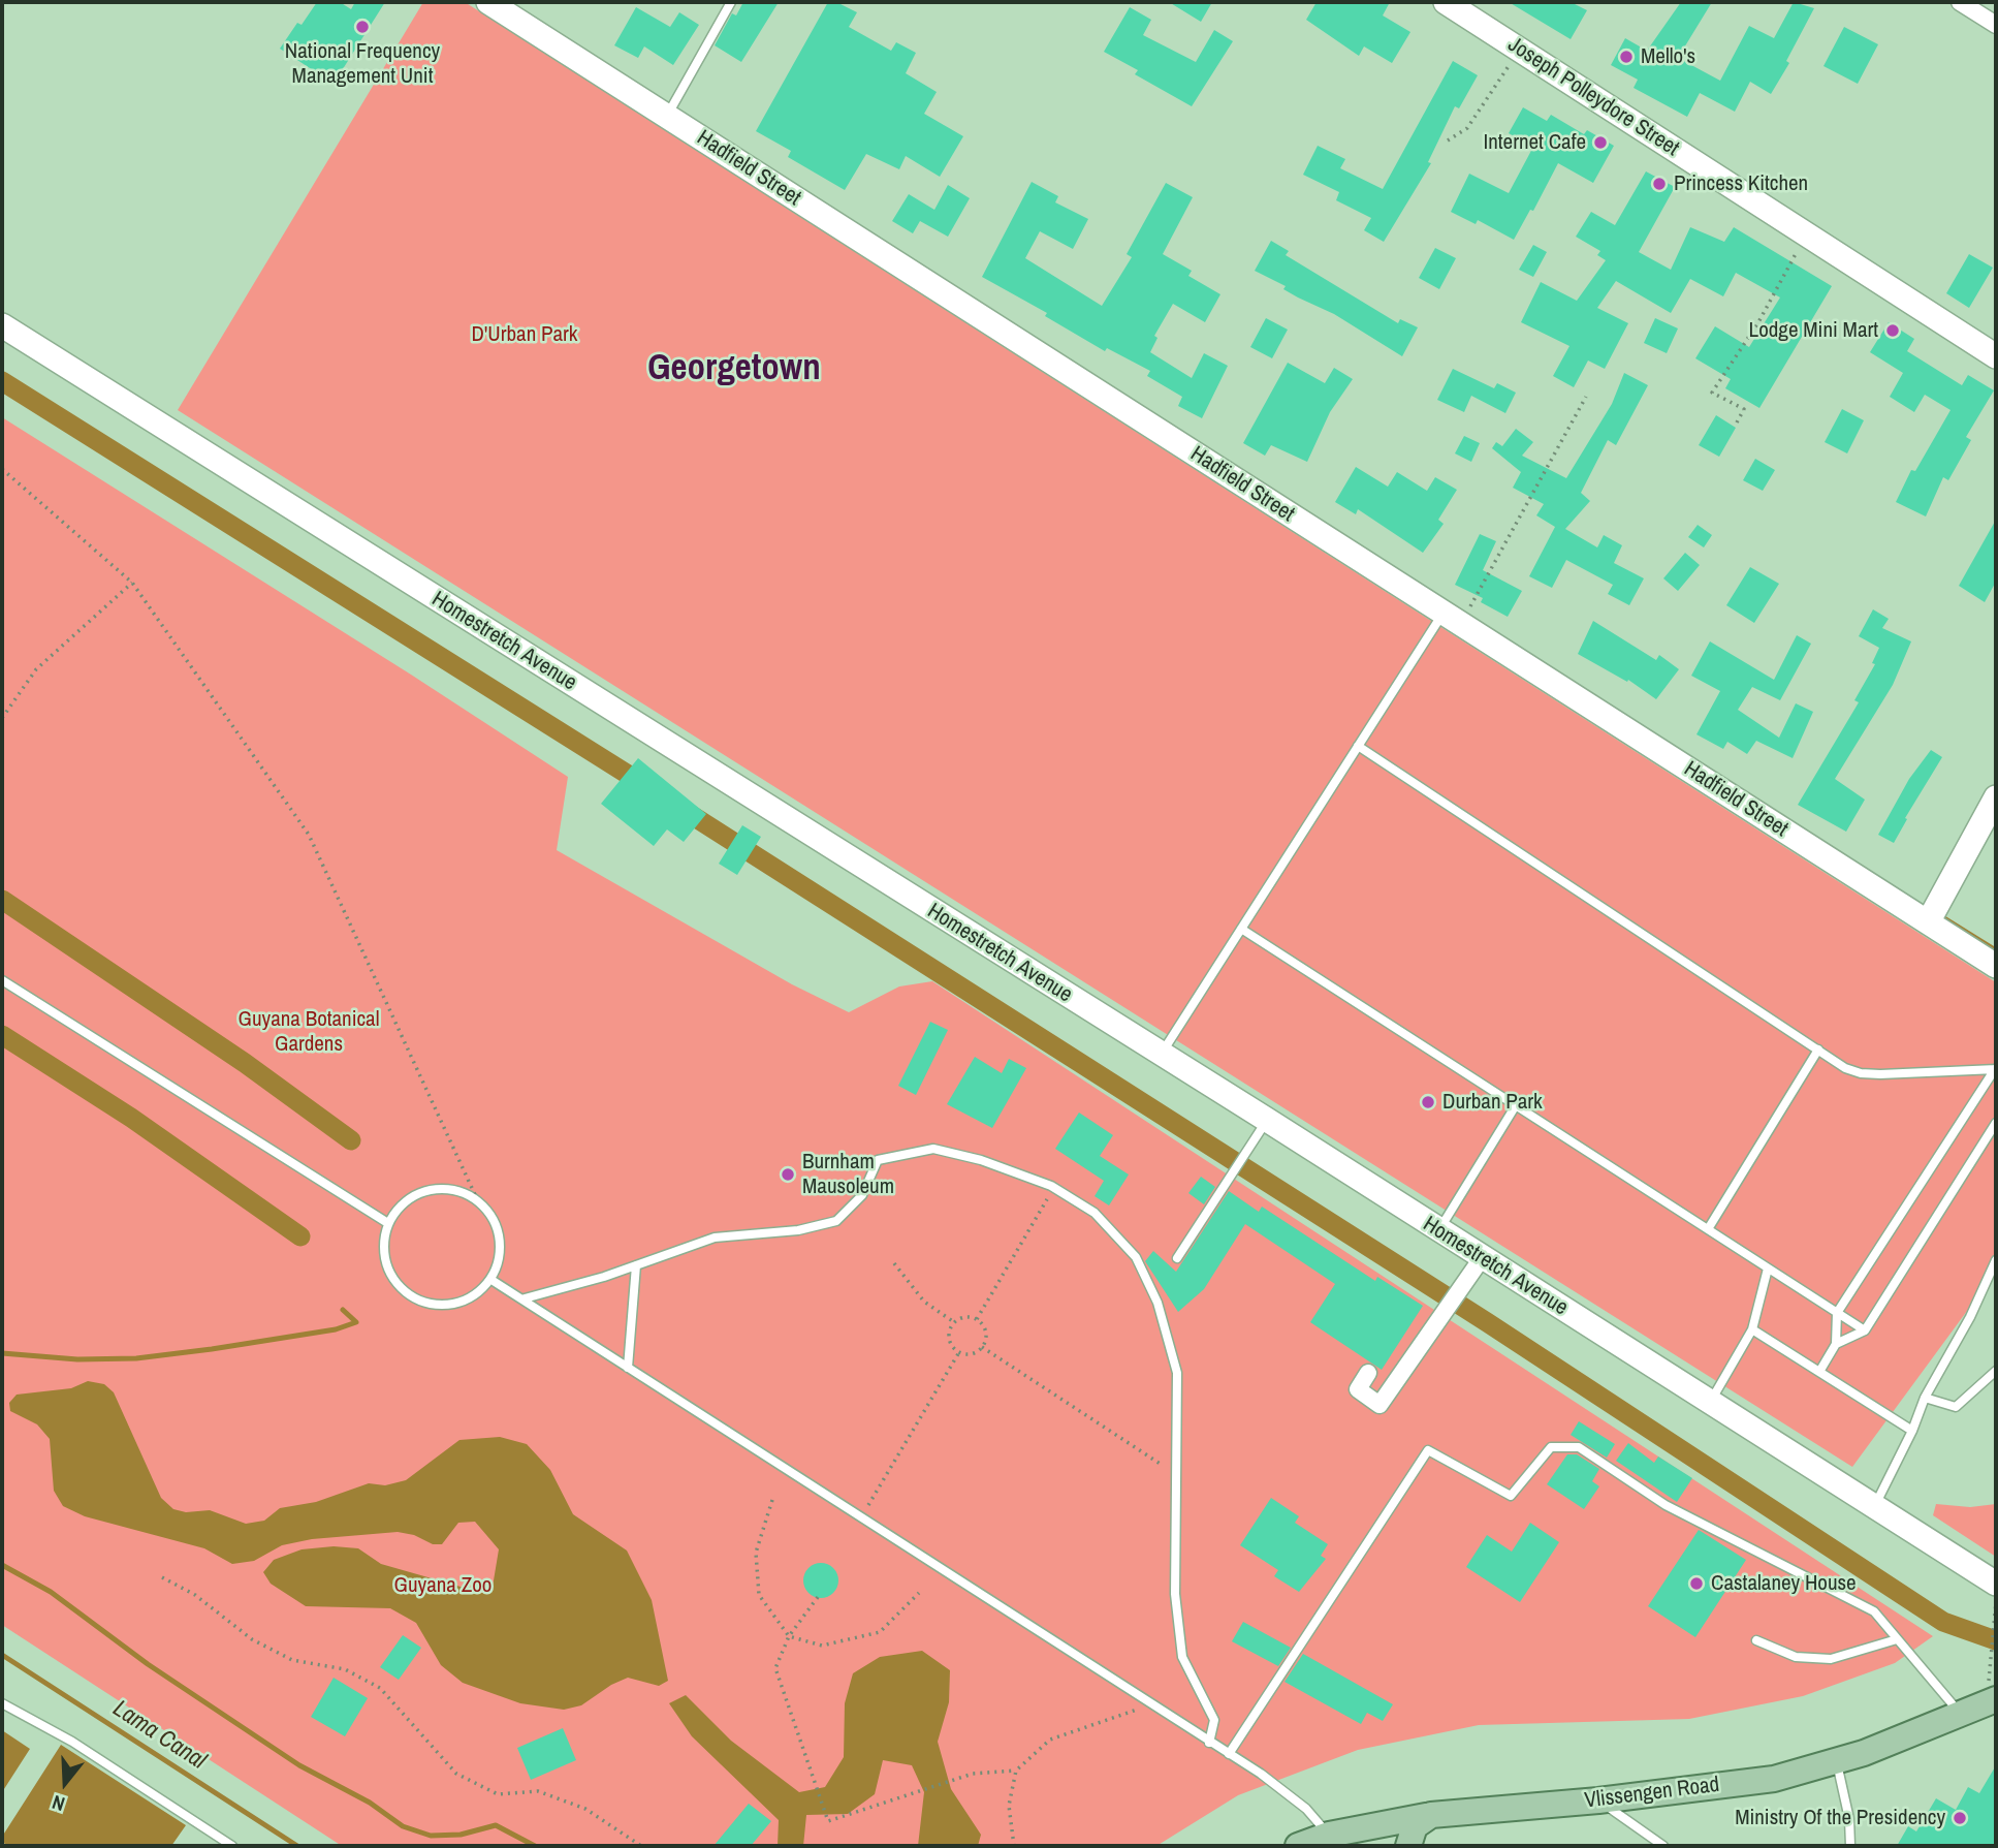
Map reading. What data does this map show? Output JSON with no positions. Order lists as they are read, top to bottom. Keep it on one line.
{"streets":{"main road":["Vlissengen Road"],"street":["Joseph Polleydore Street","Hadfield Street","Homestretch Avenue"]},"districts":["Georgetown"],"water":["Lama Canal"],"parks":["D'Urban Park","Guyana Botanical Gardens","Guyana Zoo"],"places":["National Frequency Management Unit","Mello's","Internet Cafe","Princess Kitchen","Lodge Mini Mart","Durban Park","Burnham Mausoleum","Castalaney House","Ministry Of the Presidency"],"north":"bottom"}
